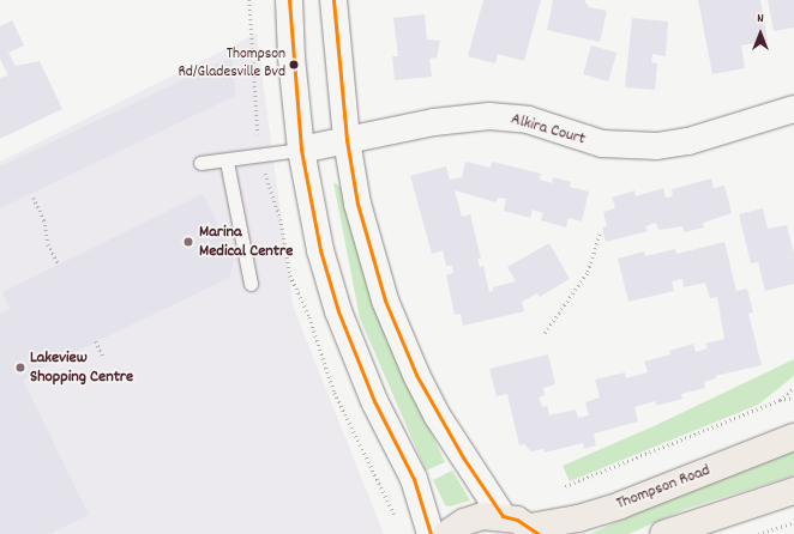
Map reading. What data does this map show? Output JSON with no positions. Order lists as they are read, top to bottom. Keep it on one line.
{"streets":{"main road":["Alkira Court","Thompson Road"]},"places":["Thompson Rd/Gladesville Bvd","Marina Medical Centre","Lakeview Shopping Centre"],"north":"top"}
